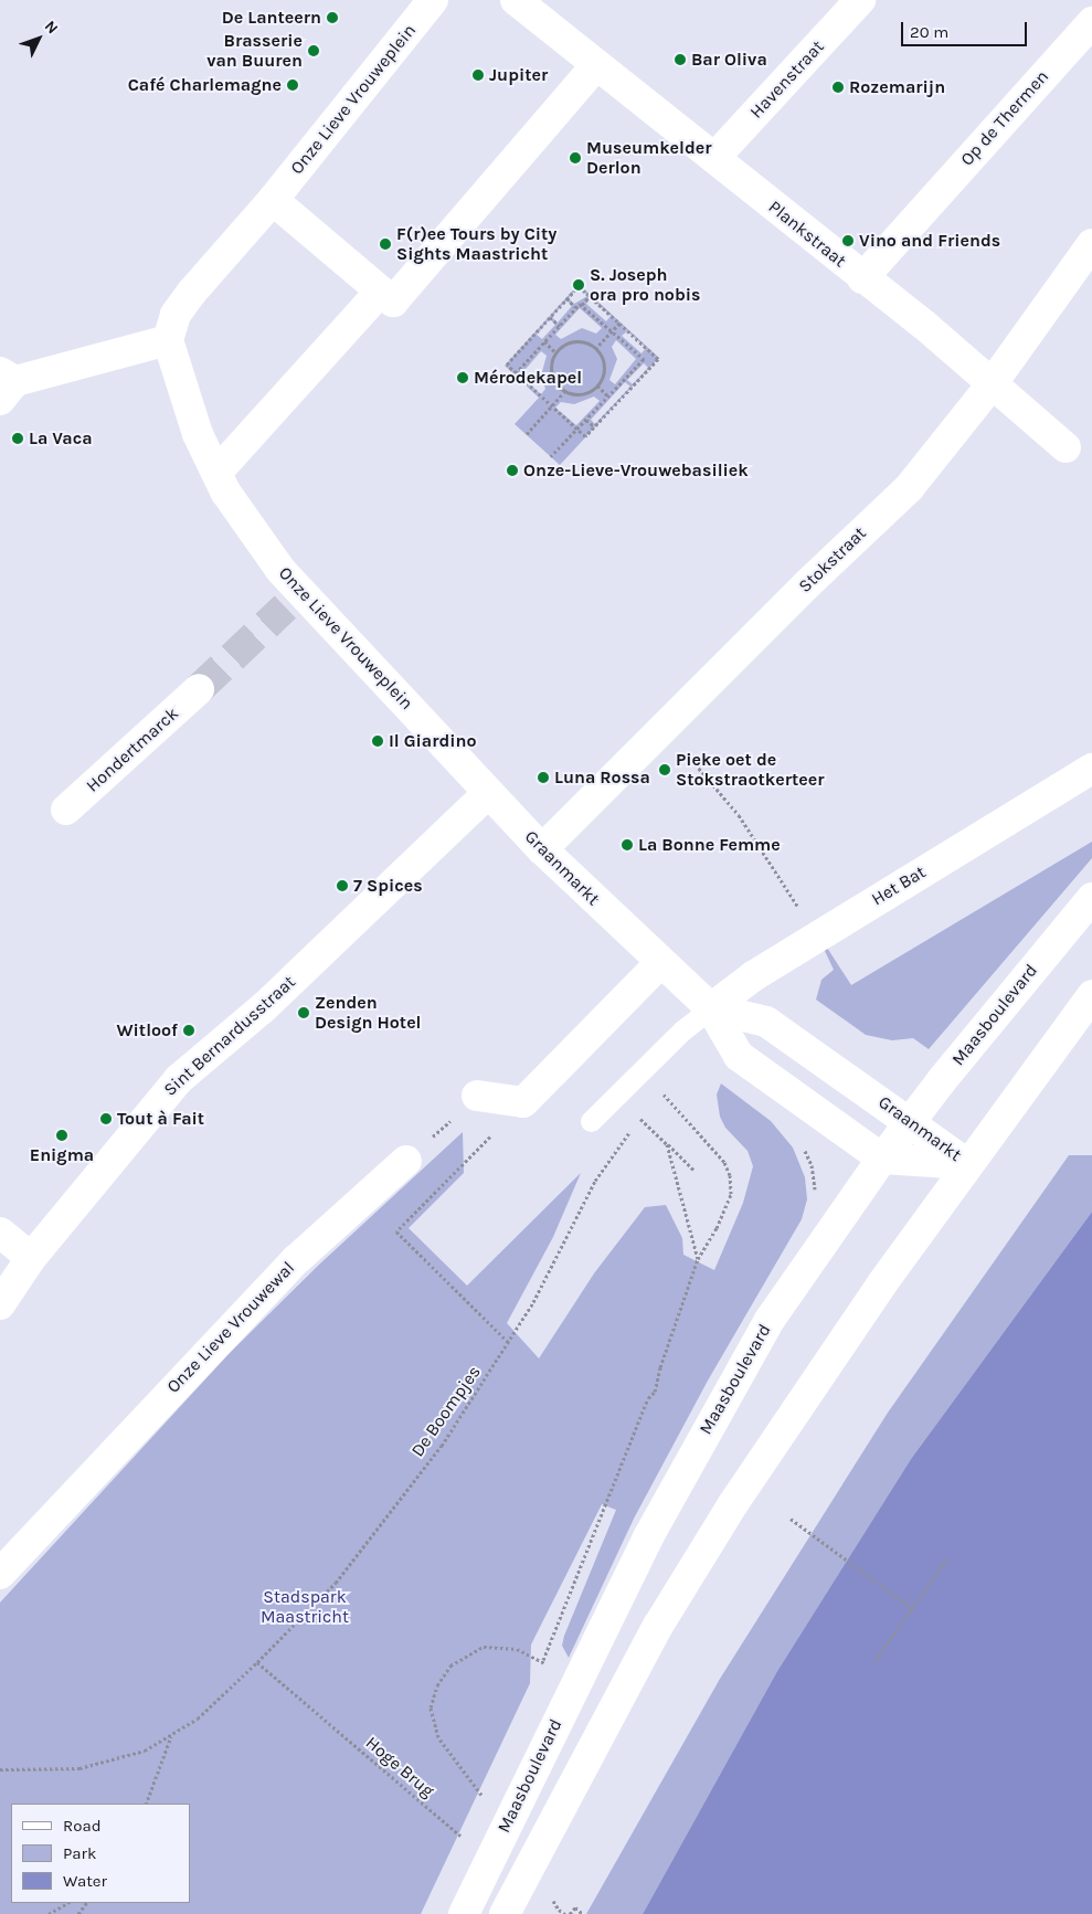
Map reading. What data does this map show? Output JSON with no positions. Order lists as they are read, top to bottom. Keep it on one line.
{"streets":{"street":["Havenstraat","Onze Lieve Vrouweplein","Op de Thermen","Plankstraat","Stokstraat","Hondertmarck","Graanmarkt","Het Bat","Maasboulevard","Sint Bernardusstraat","Onze Lieve Vrouwewal"],"path":["De Boompjes","Hoge Brug"]},"crossings":[["Havenstraat","Plankstraat"],["Onze Lieve Vrouweplein","Graanmarkt"],["Onze Lieve Vrouweplein","Sint Bernardusstraat"],["Op de Thermen","Plankstraat"],["Plankstraat","Stokstraat"],["Stokstraat","Graanmarkt"],["Graanmarkt","Het Bat"],["Graanmarkt","Maasboulevard"],["Graanmarkt","Sint Bernardusstraat"],["De Boompjes","Hoge Brug"]],"parks":["Stadspark Maastricht"],"places":["De Lanteern","Brasserie van Buuren","Bar Oliva","Jupiter","Café Charlemagne","Rozemarijn","Museumkelder Derlon","Vino and Friends","F(r)ee Tours by City Sights Maastricht","S. Joseph ora pro nobis","Mérodekapel","La Vaca","Onze-Lieve-Vrouwebasiliek","Il Giardino","Pieke oet de Stokstraotkerteer","Luna Rossa","La Bonne Femme","7 Spices","Zenden Design Hotel","Witloof","Tout à Fait","Enigma"],"legend":["Road","Park","Water"],"scale_bar":"20 m","north":"top right"}
